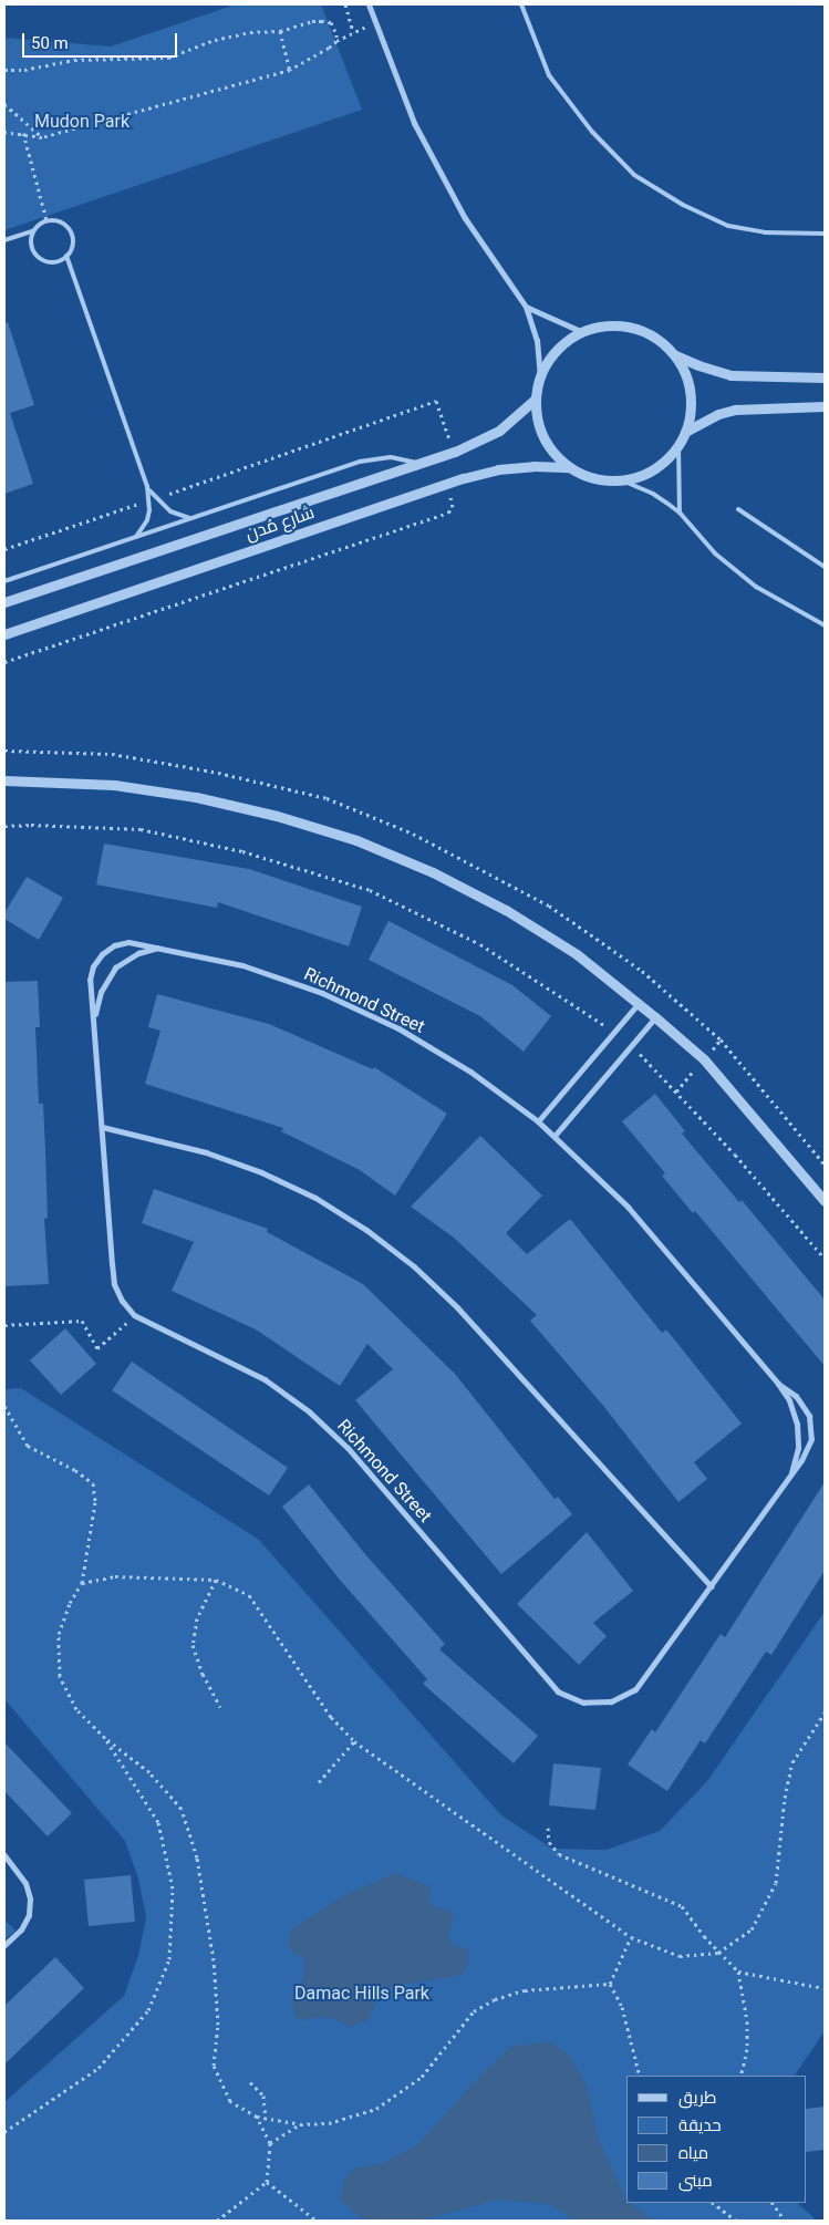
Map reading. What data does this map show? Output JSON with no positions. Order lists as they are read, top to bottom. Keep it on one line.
{"streets":{"street":["شارع مُدن","Richmond Street"]},"parks":["Mudon Park","Damac Hills Park"],"legend":["طريق","حديقة","مياه","مبنى"],"scale_bar":"50 m"}
